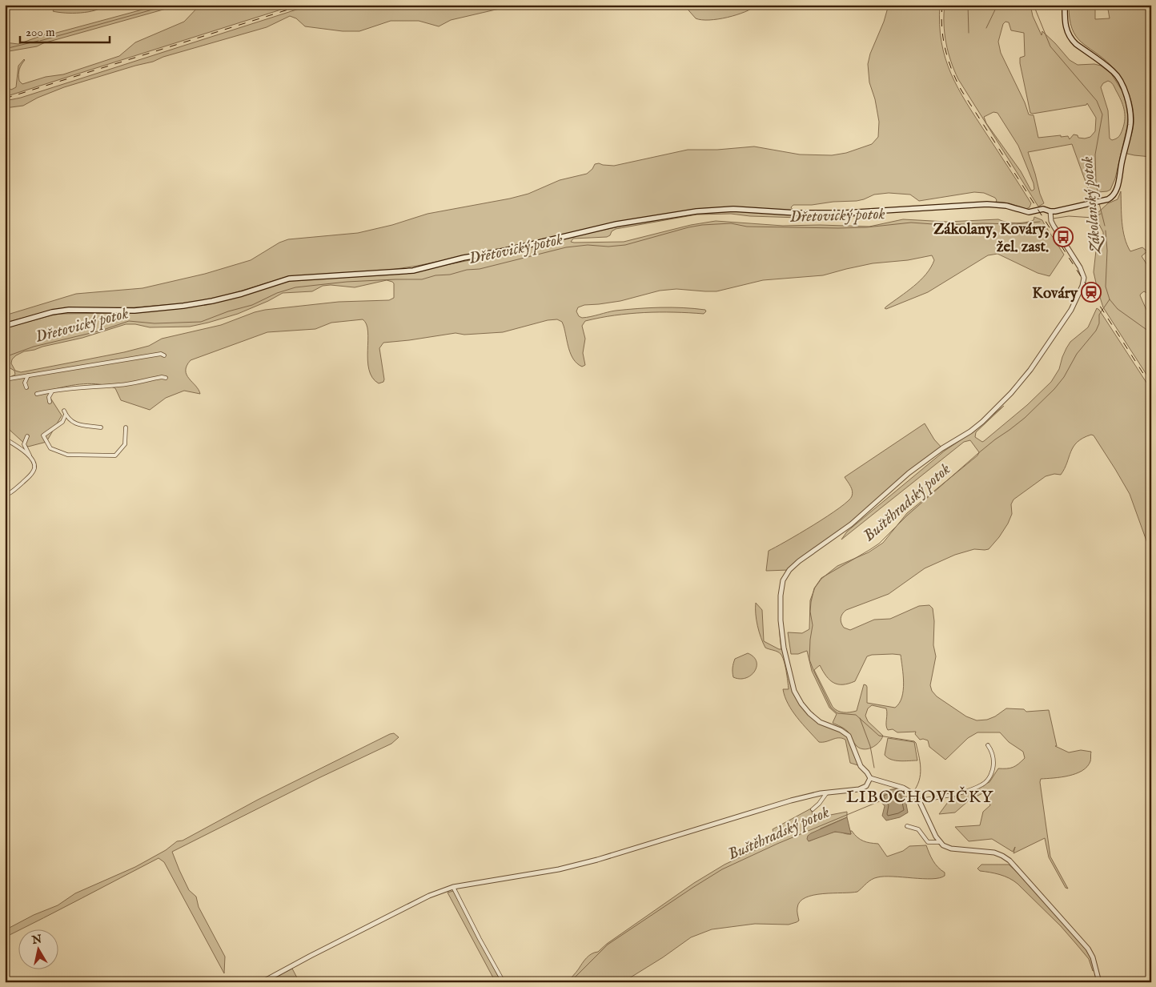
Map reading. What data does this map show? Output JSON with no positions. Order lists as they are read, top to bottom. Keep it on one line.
{"districts":["LIBOCHOVIČKY"],"water":["Zákolanský potok","Dřetovický potok","Buštěhradský potok"],"places":{"bus stop":["Zákolany, Kováry, žel. zast."],"station":["Kováry"]},"scale_bar":"200 m","north":"top"}
